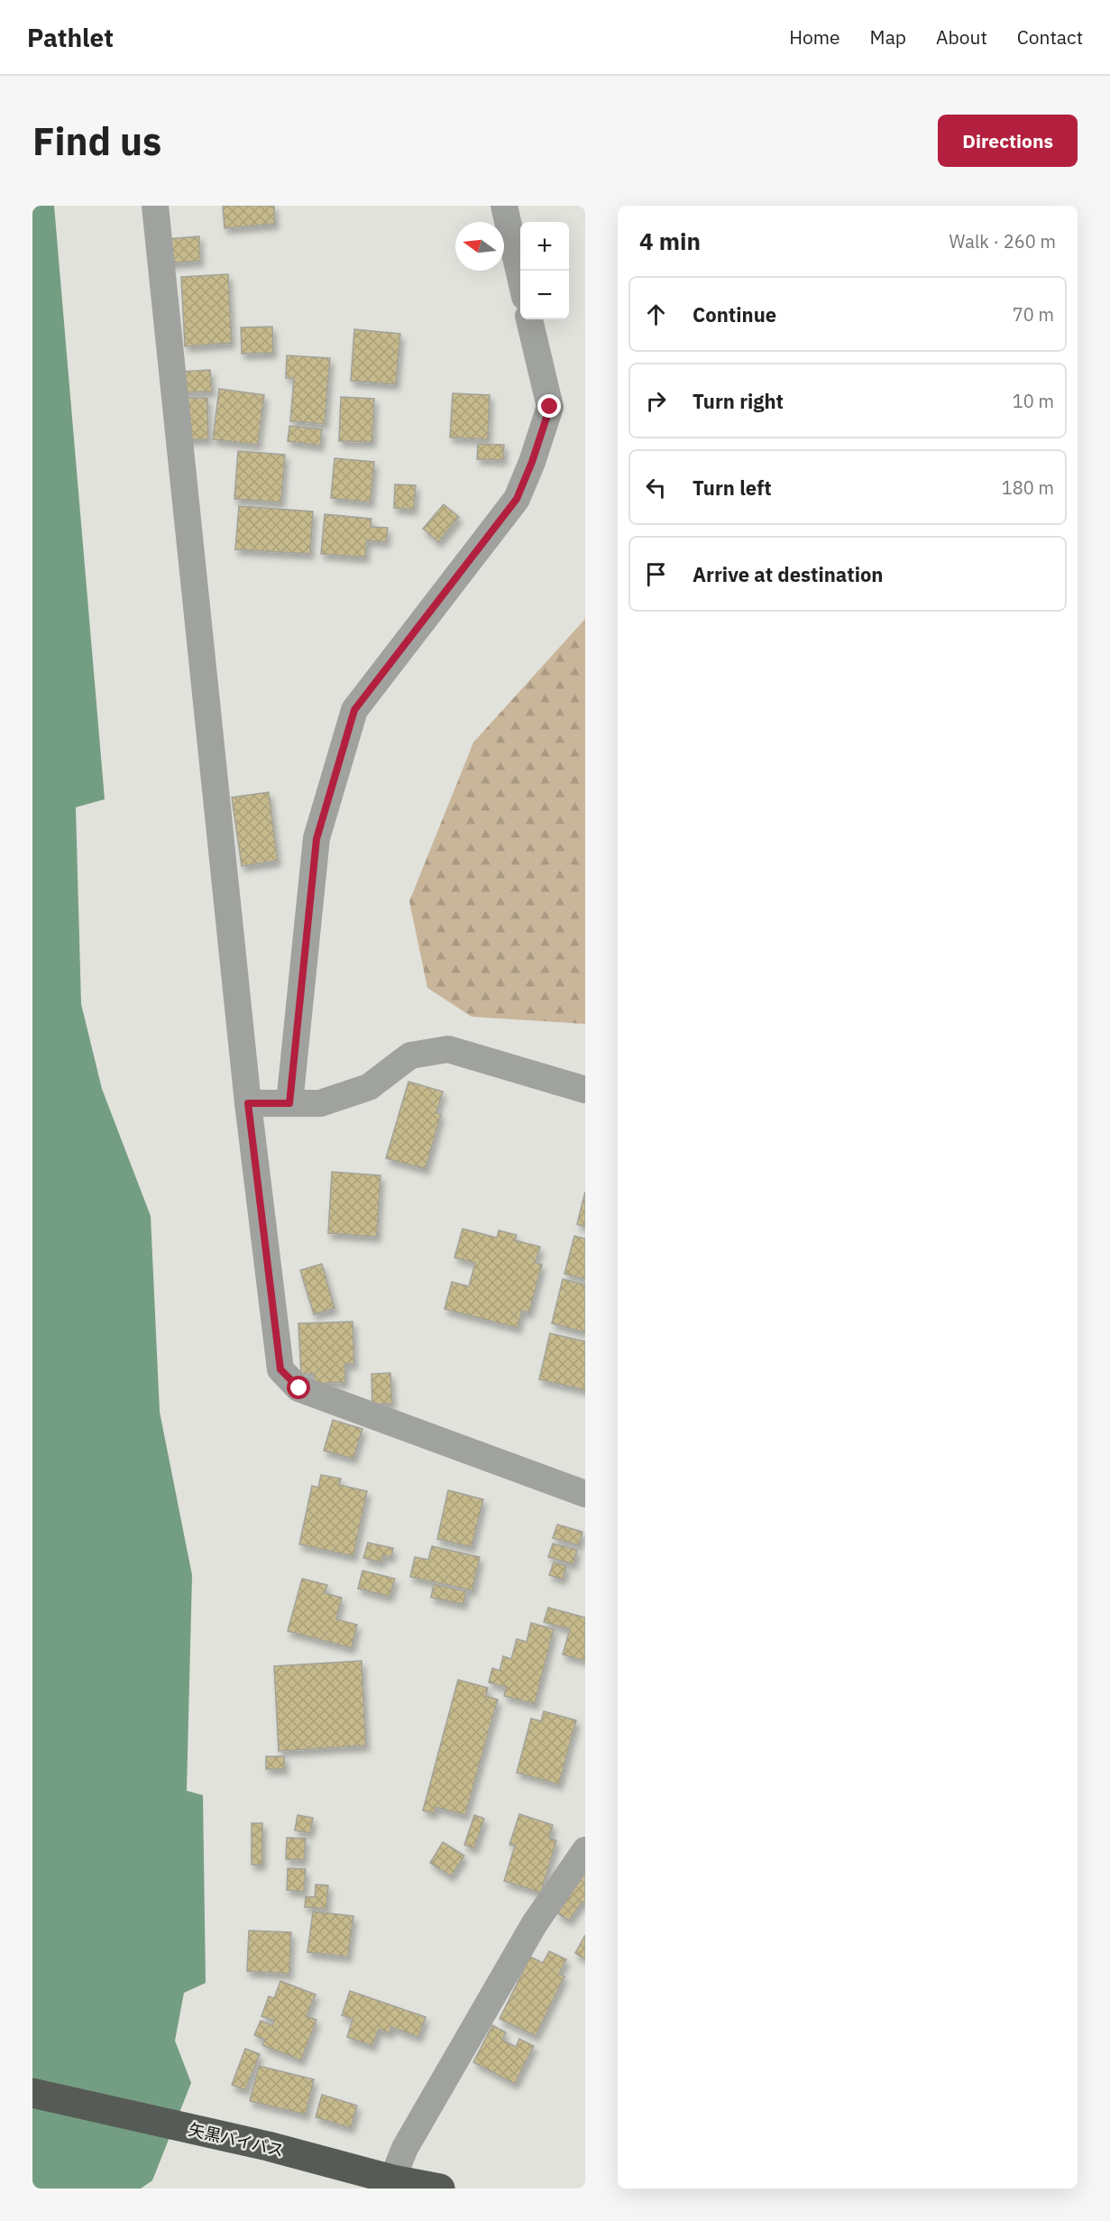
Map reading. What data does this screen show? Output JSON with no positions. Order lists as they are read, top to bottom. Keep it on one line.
{"streets":{"highway":["矢黒バイパス"]},"north":"left","page":{"header":"Pathlet","nav":["Home","Map","About","Contact"],"buttons":"Directions","title":"Find us","heading":["4 min","Walk · 260 m"],"map_buttons":["+","−"],"list":[["Continue","70 m"],["Turn right","10 m"],["Turn left","180 m"],"Arrive at destination"]}}
